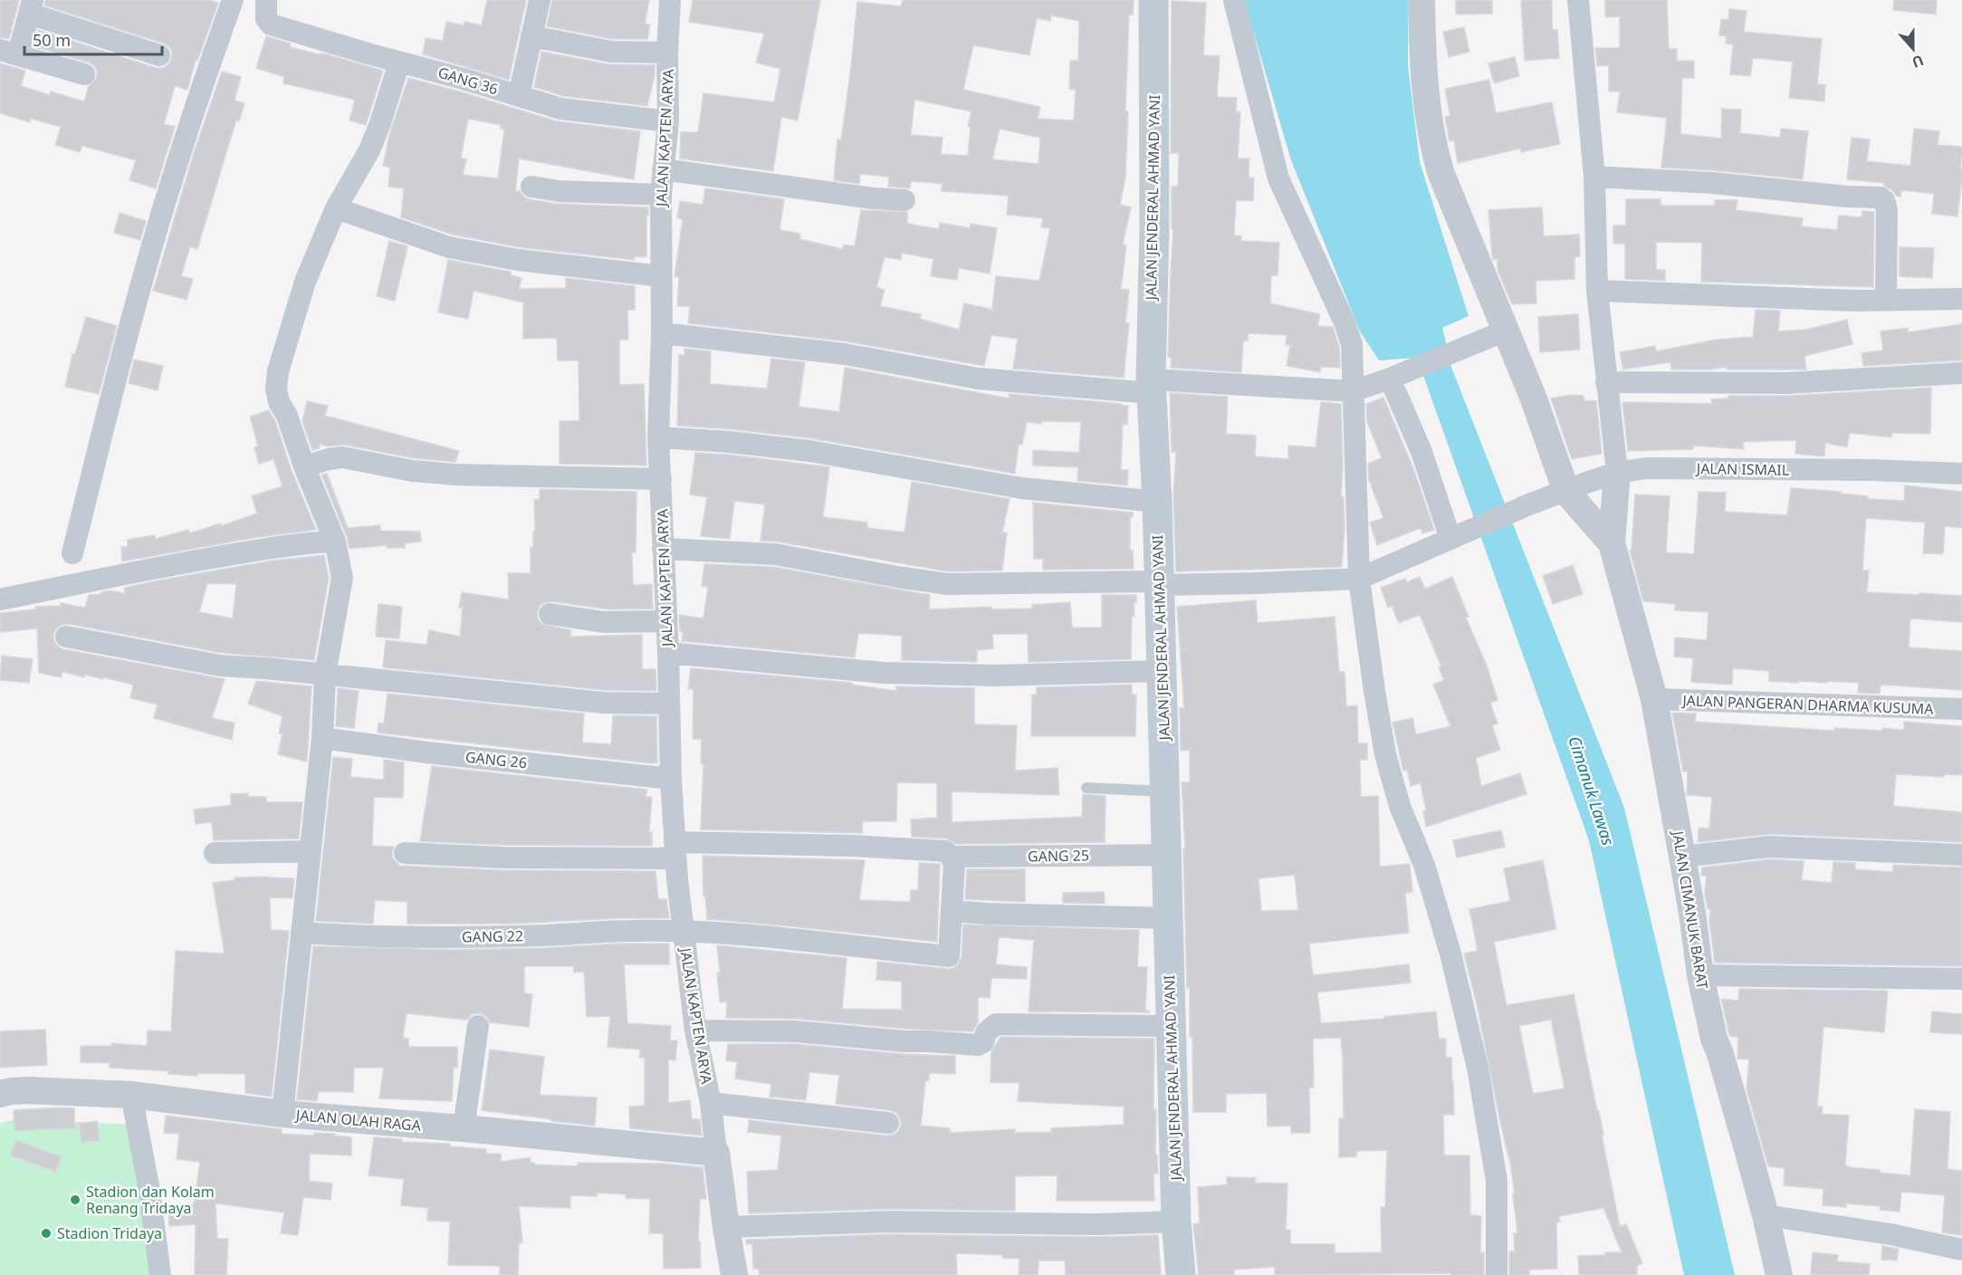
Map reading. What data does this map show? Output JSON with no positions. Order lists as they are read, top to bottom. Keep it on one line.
{"streets":{"main road":["JALAN JENDERAL AHMAD YANI"],"street":["GANG 36","JALAN KAPTEN ARYA","JALAN ISMAIL","JALAN PANGERAN DHARMA KUSUMA","GANG 26","GANG 25","JALAN CIMANUK BARAT","GANG 22","JALAN OLAH RAGA"]},"crossings":[["GANG 36","JALAN KAPTEN ARYA"],["JALAN KAPTEN ARYA","GANG 26"],["JALAN KAPTEN ARYA","GANG 25"],["JALAN KAPTEN ARYA","GANG 22"],["JALAN KAPTEN ARYA","JALAN OLAH RAGA"],["JALAN JENDERAL AHMAD YANI","GANG 25"],["JALAN PANGERAN DHARMA KUSUMA","JALAN CIMANUK BARAT"]],"water":["Cimanuk Lawas"],"places":["Stadion dan Kolam Renang Tridaya","Stadion Tridaya"],"scale_bar":"50 m","north":"bottom"}
